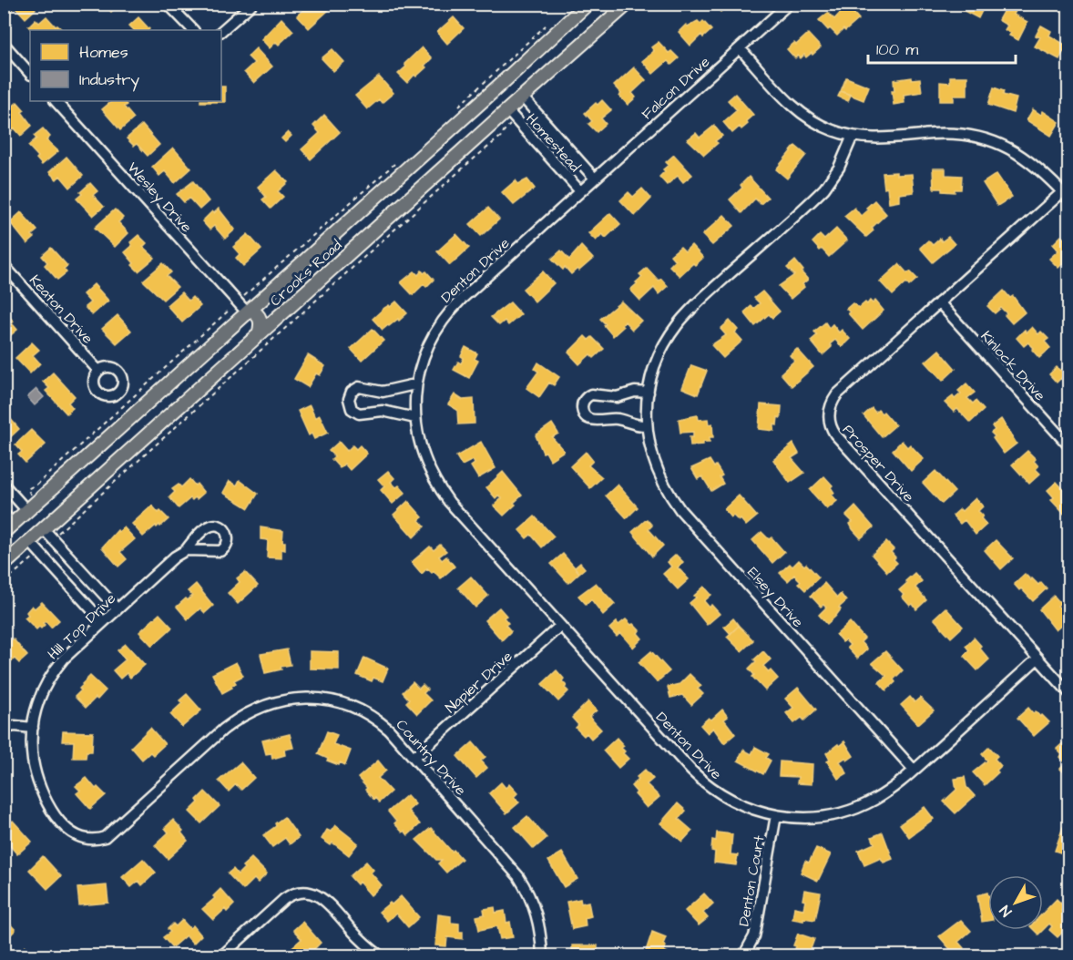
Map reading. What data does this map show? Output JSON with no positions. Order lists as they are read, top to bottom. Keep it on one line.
{"streets":{"main road":["Crooks Road"],"street":["Falcon Drive","Homestead","Wesley Drive","Denton Drive","Keaton Drive","Kinlock Drive","Prosper Drive","Elsey Drive","Hill Top Drive","Napier Drive","Country Drive","Denton Court"]},"crossings":[["Falcon Drive","Homestead"],["Falcon Drive","Denton Drive"],["Homestead","Denton Drive"],["Homestead","Crooks Road"],["Wesley Drive","Crooks Road"],["Denton Drive","Prosper Drive"],["Denton Drive","Elsey Drive"],["Denton Drive","Napier Drive"],["Denton Drive","Denton Court"],["Kinlock Drive","Prosper Drive"],["Hill Top Drive","Country Drive"],["Napier Drive","Country Drive"]],"legend":["Homes","Industry"],"scale_bar":"100 m","north":"bottom left"}
